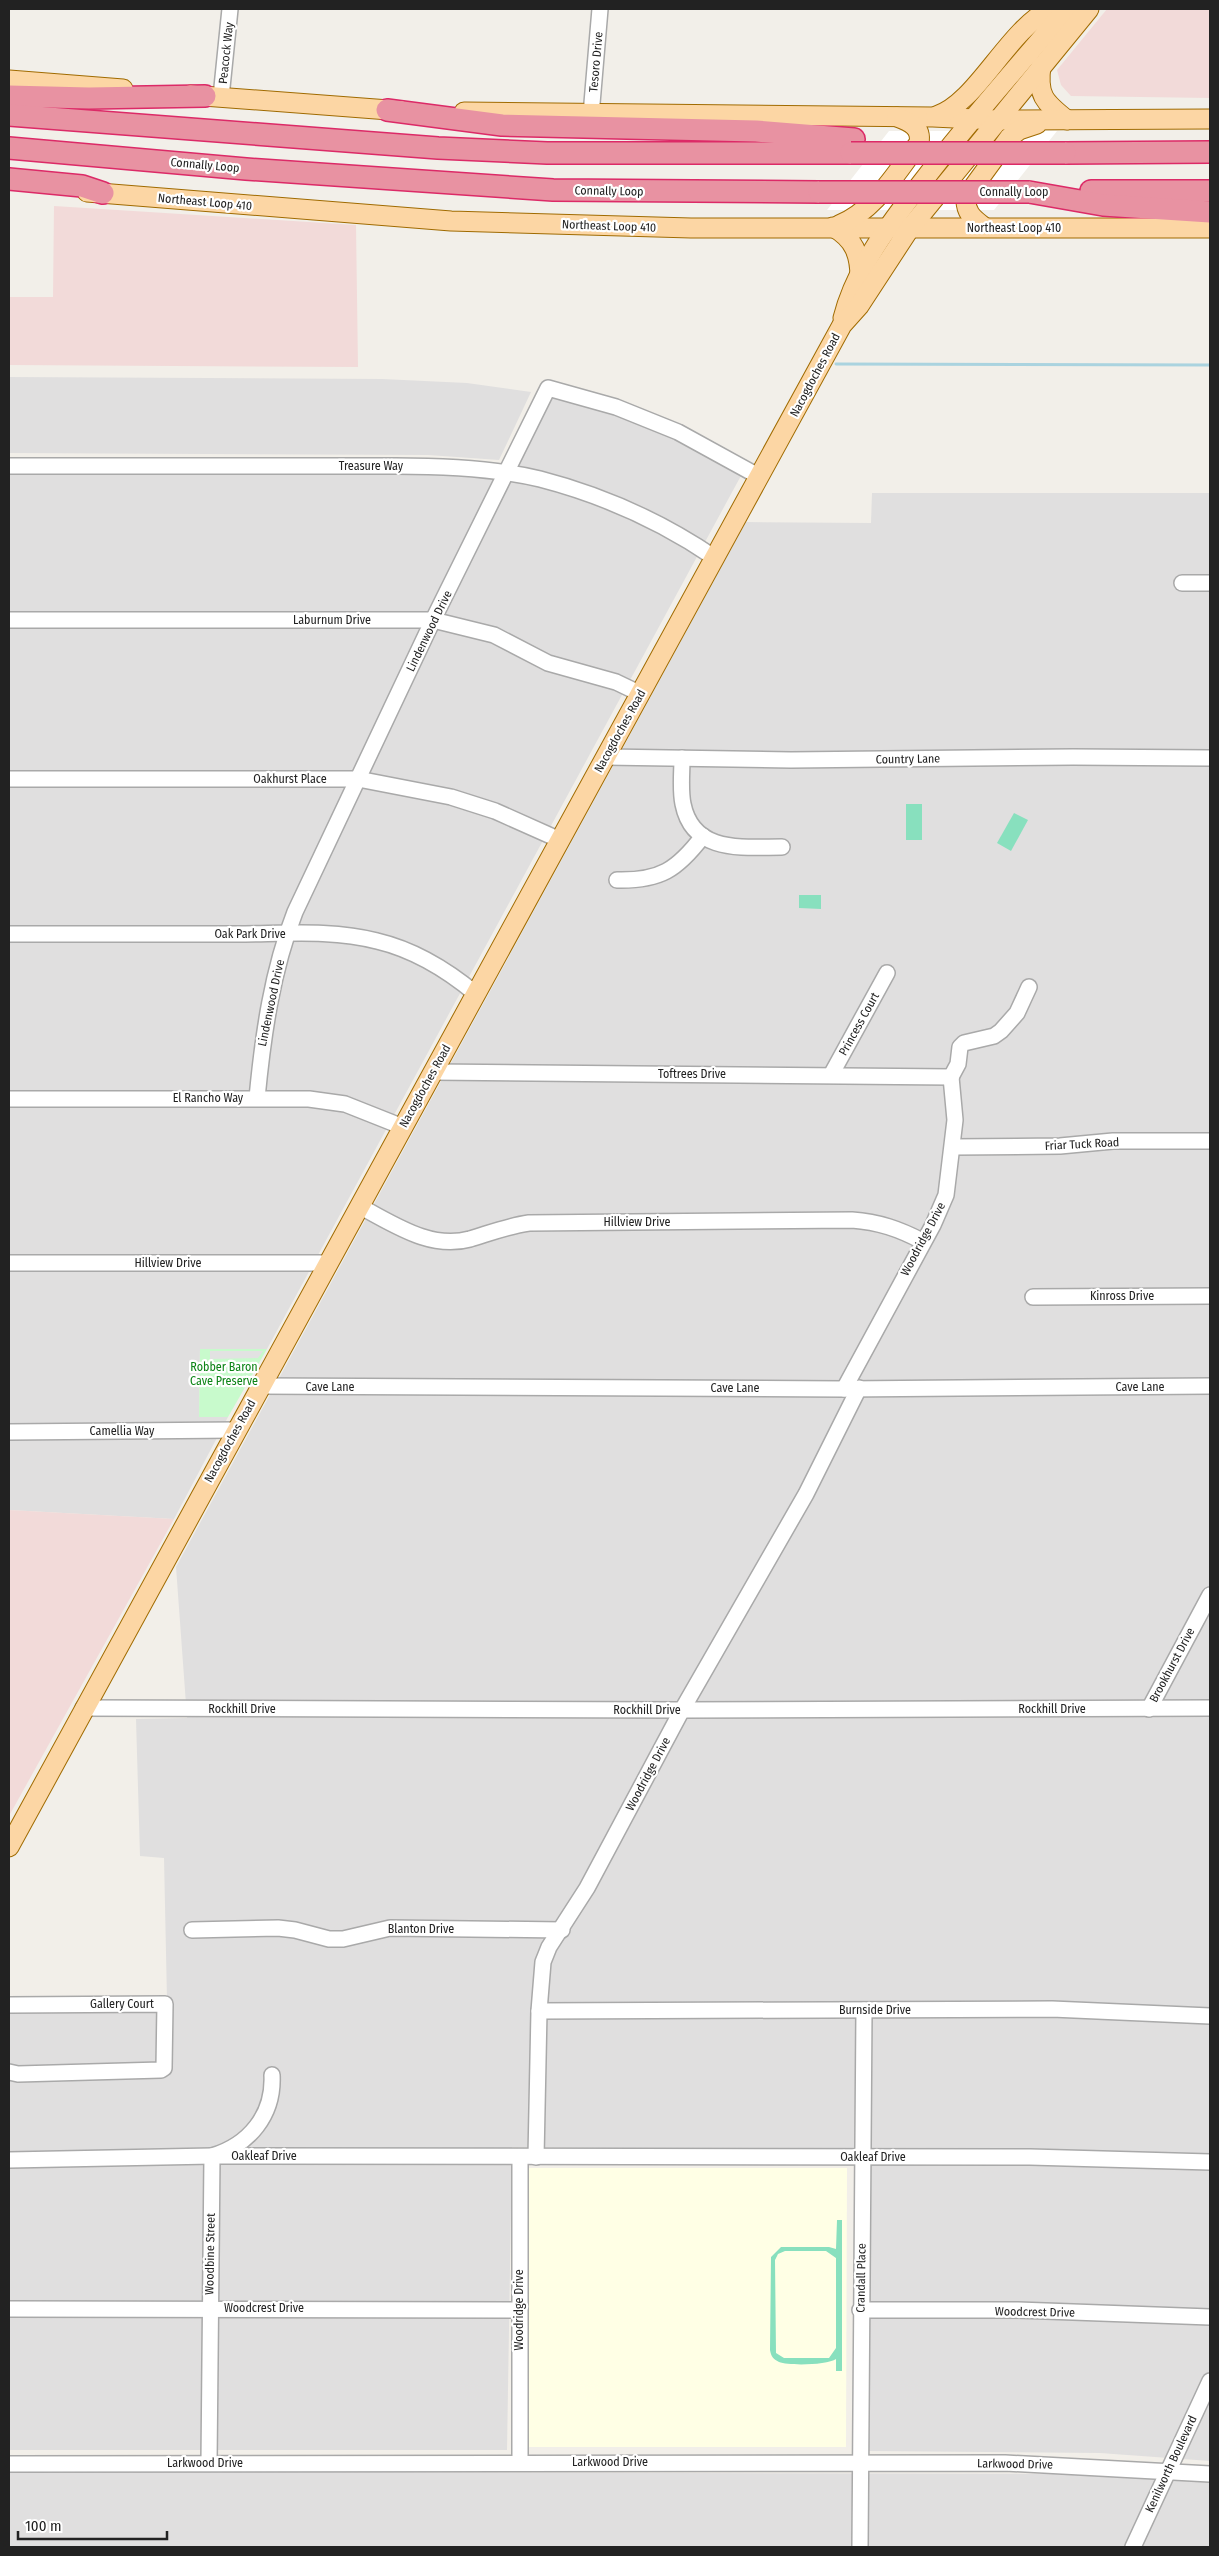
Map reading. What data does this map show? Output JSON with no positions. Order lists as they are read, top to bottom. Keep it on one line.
{"streets":{"highway":["Connally Loop"],"main road":["Northeast Loop 410","Nacogdoches Road"],"street":["Peacock Way","Tesoro Drive","Treasure Way","Laburnum Drive","Lindenwood Drive","Country Lane","Oakhurst Place","Oak Park Drive","Princess Court","Toftrees Drive","El Rancho Way","Friar Tuck Road","Hillview Drive","Woodridge Drive","Kinross Drive","Cave Lane","Camellia Way","Brookhurst Drive","Rockhill Drive","Blanton Drive","Gallery Court","Burnside Drive","Oakleaf Drive","Woodbine Street","Crandall Place","Woodcrest Drive","Larkwood Drive","Kenilworth Boulevard"]},"crossings":[["Northeast Loop 410","Nacogdoches Road"],["Nacogdoches Road","Treasure Way"],["Nacogdoches Road","Laburnum Drive"],["Nacogdoches Road","Lindenwood Drive"],["Nacogdoches Road","Country Lane"],["Nacogdoches Road","Oakhurst Place"],["Nacogdoches Road","Oak Park Drive"],["Nacogdoches Road","Toftrees Drive"],["Nacogdoches Road","El Rancho Way"],["Nacogdoches Road","Hillview Drive"],["Nacogdoches Road","Cave Lane"],["Nacogdoches Road","Camellia Way"],["Nacogdoches Road","Rockhill Drive"],["Treasure Way","Lindenwood Drive"],["Laburnum Drive","Lindenwood Drive"],["Lindenwood Drive","Oakhurst Place"],["Lindenwood Drive","Oak Park Drive"],["Lindenwood Drive","El Rancho Way"],["Princess Court","Toftrees Drive"],["Toftrees Drive","Woodridge Drive"],["Friar Tuck Road","Woodridge Drive"],["Hillview Drive","Woodridge Drive"],["Woodridge Drive","Cave Lane"],["Woodridge Drive","Rockhill Drive"],["Woodridge Drive","Blanton Drive"],["Woodridge Drive","Burnside Drive"],["Woodridge Drive","Oakleaf Drive"],["Woodridge Drive","Woodcrest Drive"],["Woodridge Drive","Larkwood Drive"],["Brookhurst Drive","Rockhill Drive"],["Burnside Drive","Crandall Place"],["Oakleaf Drive","Woodbine Street"],["Oakleaf Drive","Crandall Place"],["Woodbine Street","Woodcrest Drive"],["Woodbine Street","Larkwood Drive"],["Crandall Place","Woodcrest Drive"],["Crandall Place","Larkwood Drive"],["Larkwood Drive","Kenilworth Boulevard"]],"parks":["Robber Baron Cave Preserve"],"scale_bar":"100 m"}
